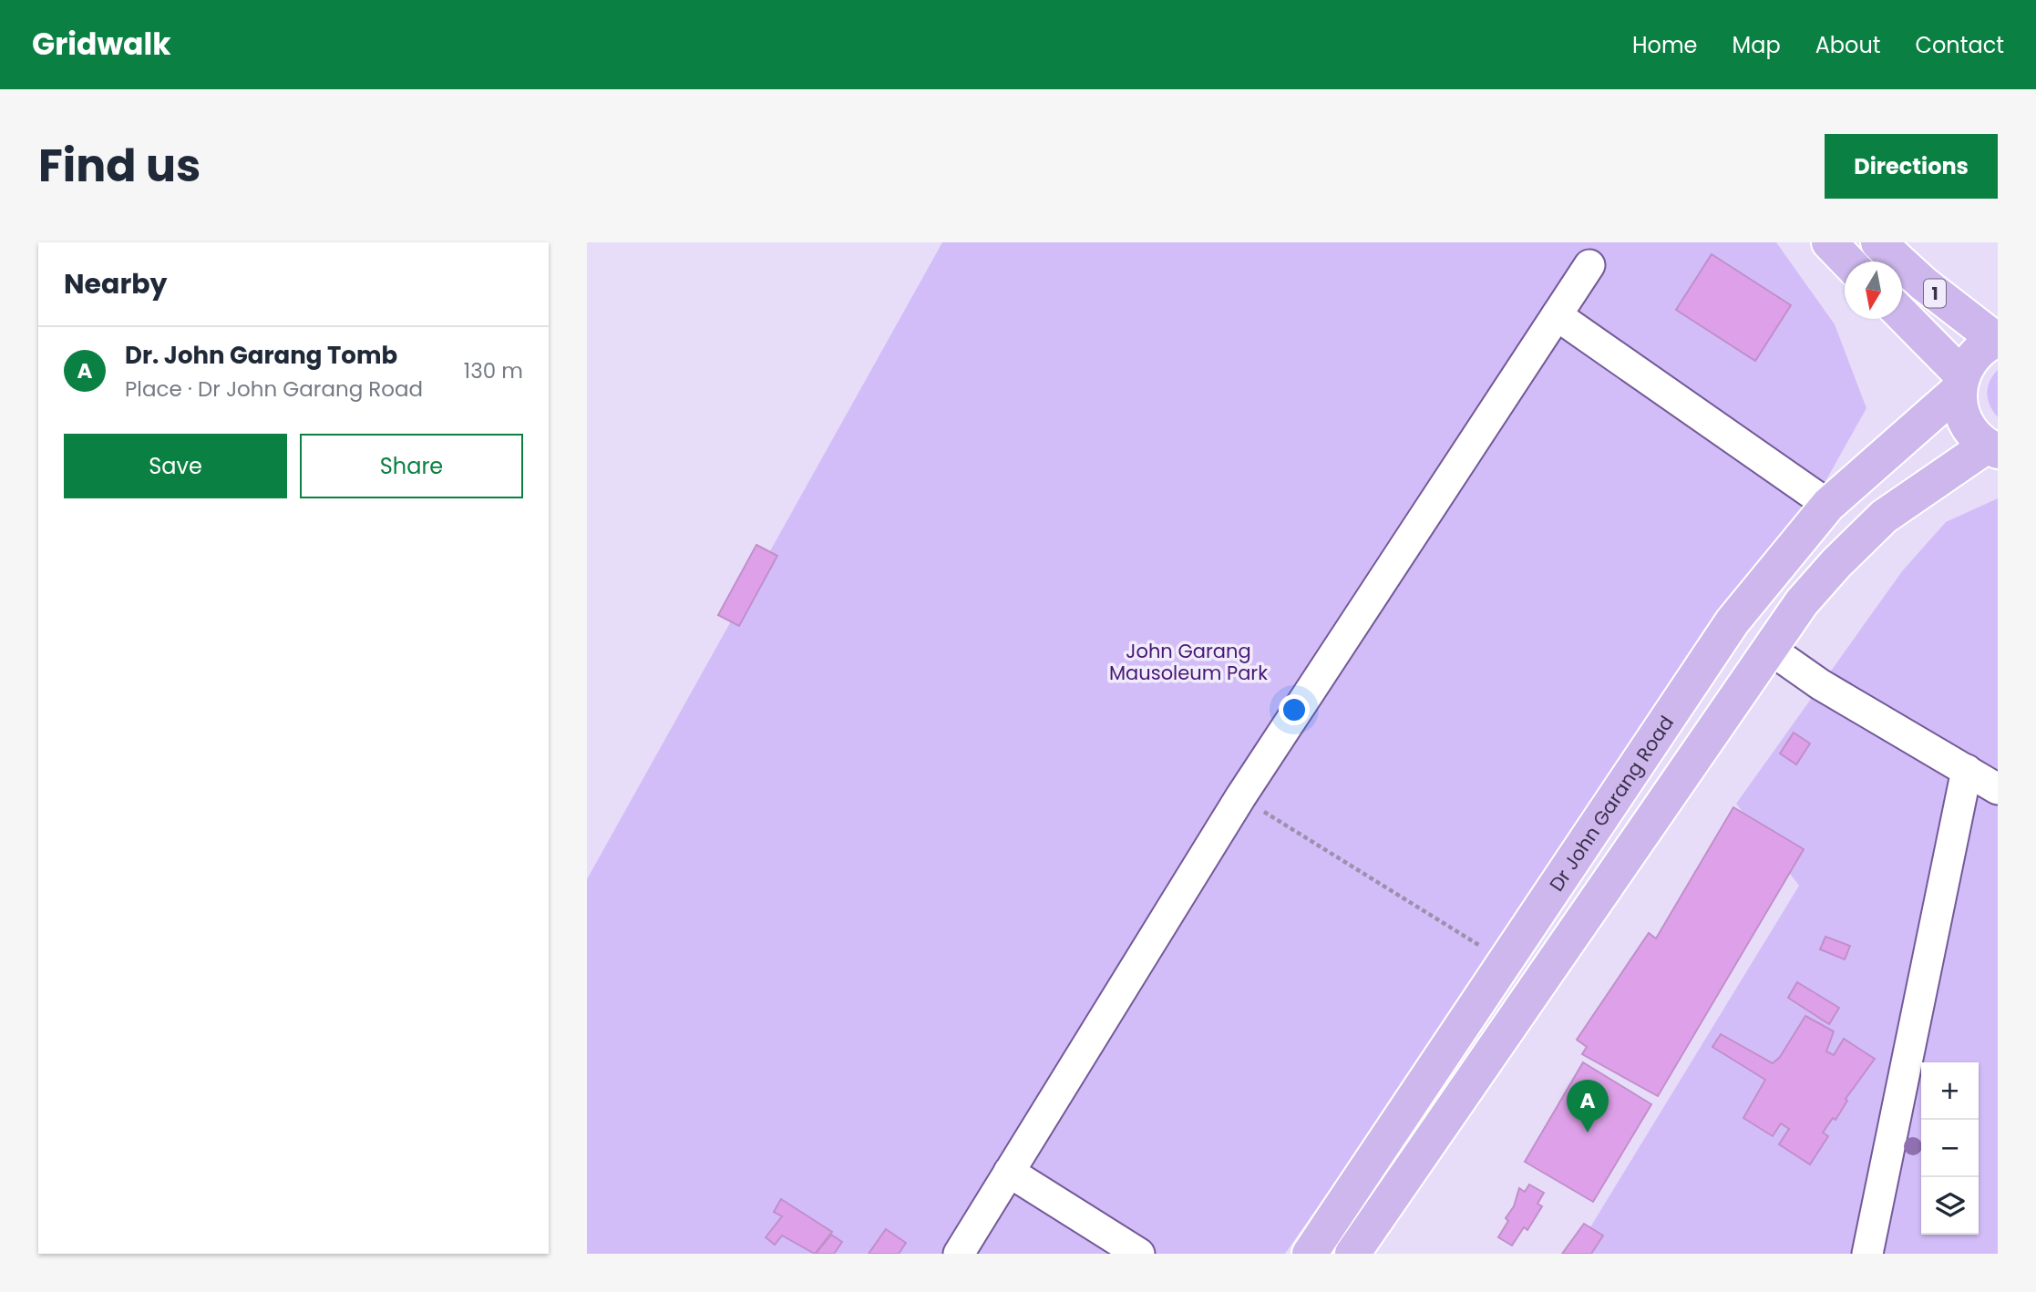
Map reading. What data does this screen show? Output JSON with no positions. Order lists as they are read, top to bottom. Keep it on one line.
{"streets":{"main road":["1","Dr John Garang Road"]},"crossings":[["1","Dr John Garang Road"]],"parks":["John Garang Mausoleum Park"],"north":"bottom","page":{"header":"Gridwalk","nav":["Home","Map","About","Contact"],"title":"Find us","buttons":["Directions",["Save","Share"]],"heading":"Nearby","list":[{"mark":"A","name":"Dr. John Garang Tomb","note":"Place · Dr John Garang Road","value":"130 m"}],"map_buttons":["+","−"],"pins":"A"}}
